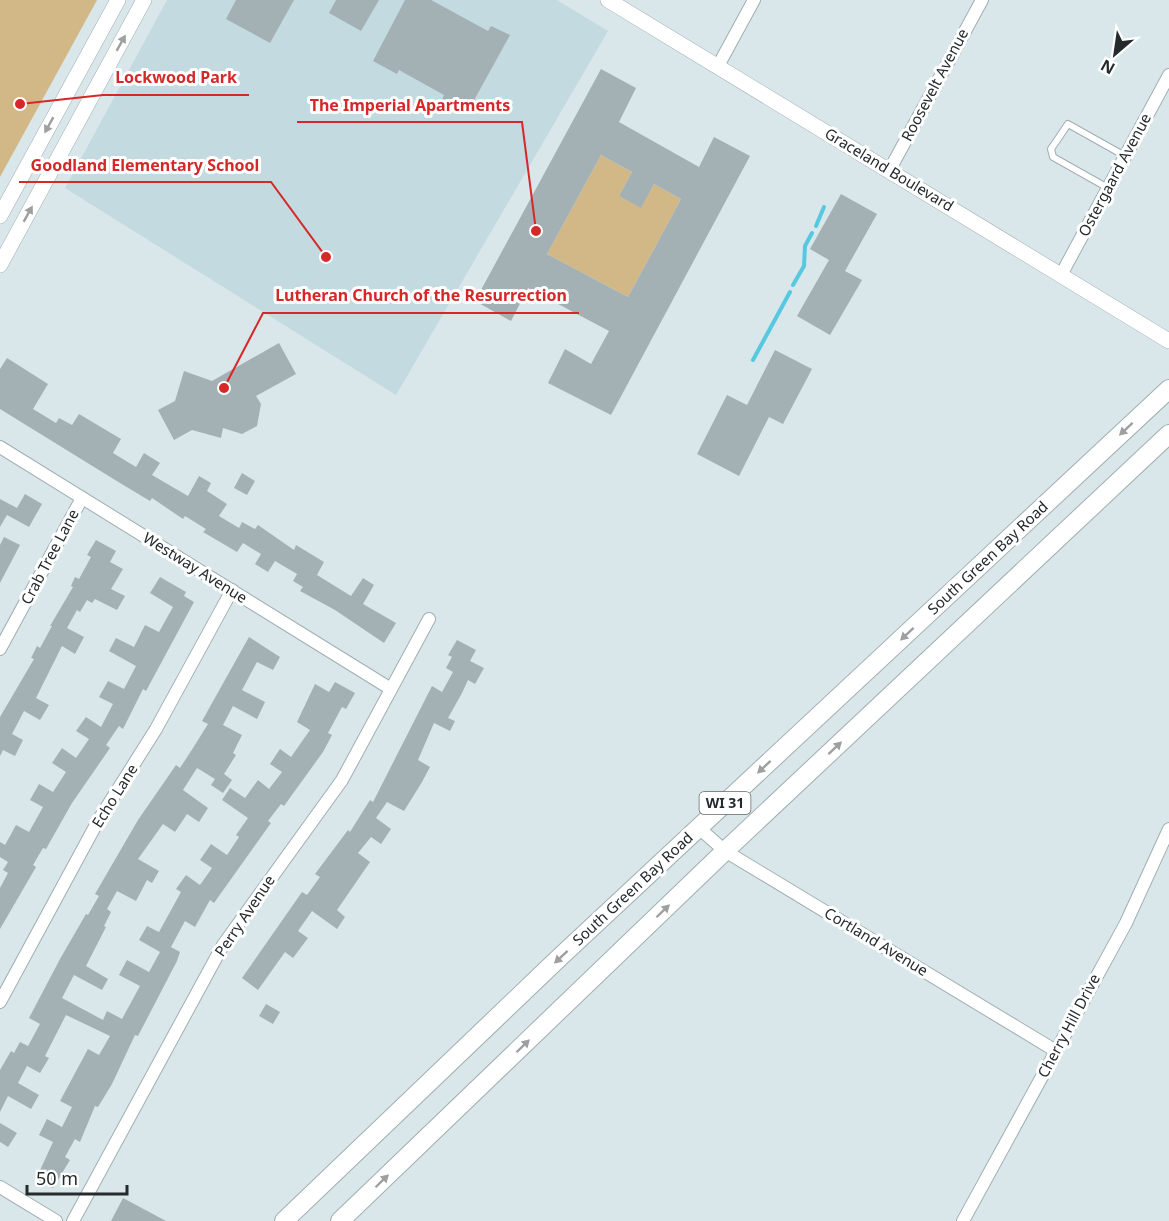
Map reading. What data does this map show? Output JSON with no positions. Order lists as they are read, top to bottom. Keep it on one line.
{"streets":{"main road":["South Green Bay Road","WI 31"],"street":["Roosevelt Avenue","Graceland Boulevard","Ostergaard Avenue","Crab Tree Lane","Westway Avenue","Echo Lane","Perry Avenue","Cortland Avenue","Cherry Hill Drive"]},"crossings":[["Roosevelt Avenue","Graceland Boulevard"],["Graceland Boulevard","Ostergaard Avenue"],["Crab Tree Lane","Westway Avenue"],["South Green Bay Road","Cortland Avenue"],["Westway Avenue","Echo Lane"],["Westway Avenue","Perry Avenue"],["WI 31","Cortland Avenue"],["Cortland Avenue","Cherry Hill Drive"]],"places":["Lockwood Park","The Imperial Apartments","Goodland Elementary School","Lutheran Church of the Resurrection"],"scale_bar":"50 m","north":"bottom left"}
